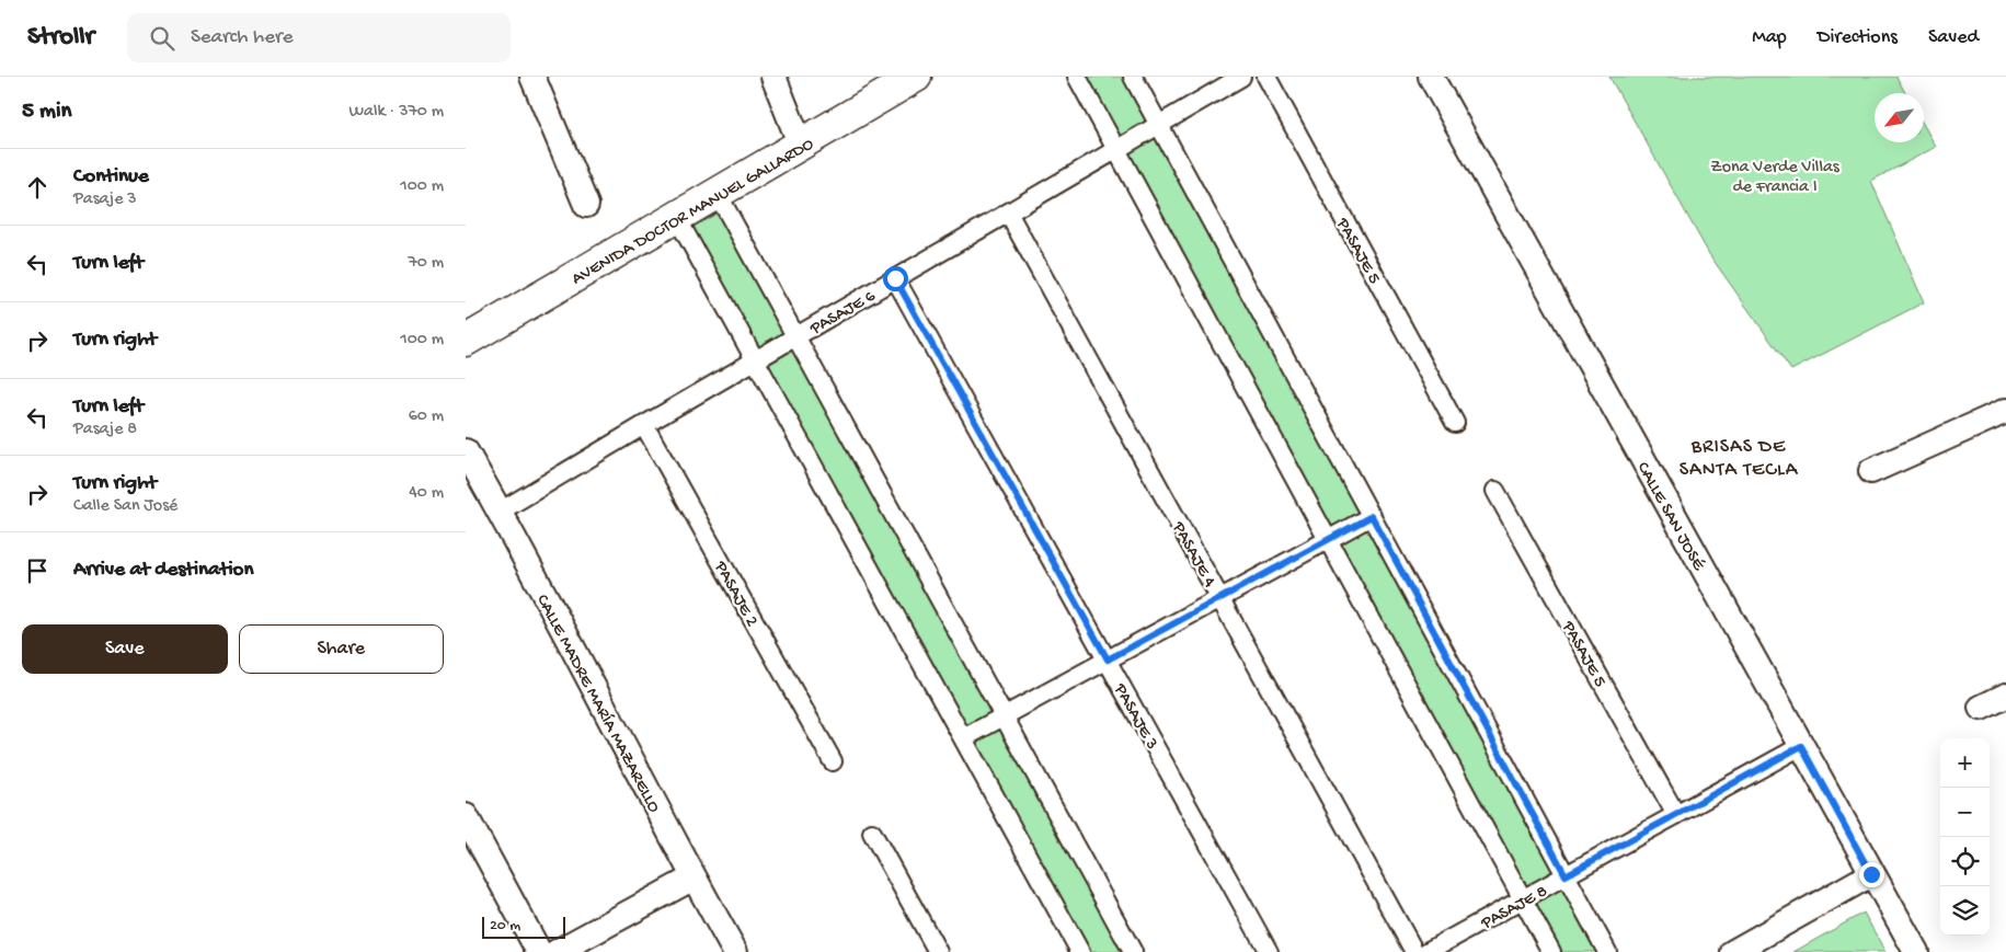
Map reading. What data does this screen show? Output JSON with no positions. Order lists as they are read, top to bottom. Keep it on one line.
{"streets":{"street":["AVENIDA DOCTOR MANUEL GALLARDO","PASAJE 5","PASAJE 6","CALLE SAN JOSÉ","PASAJE 4","PASAJE 2","CALLE MADRE MARÍA MAZARELLO","PASAJE 3","PASAJE 8"]},"crossings":[["PASAJE 5","PASAJE 8"],["PASAJE 6","PASAJE 4"],["PASAJE 6","PASAJE 2"],["PASAJE 6","CALLE MADRE MARÍA MAZARELLO"],["PASAJE 6","PASAJE 3"],["CALLE SAN JOSÉ","PASAJE 8"]],"districts":["BRISAS DE SANTA TECLA"],"parks":["Zona Verde Villas de Francia I"],"scale_bar":"20 m","north":"bottom left","page":{"header":"Strollr","search":"Search here","nav":["Map","Directions","Saved"],"heading":["5 min","Walk · 370 m"],"list":[["Continue","Pasaje 3","100 m"],["Turn left","70 m"],["Turn right","100 m"],["Turn left","Pasaje 8","60 m"],["Turn right","Calle San José","40 m"],"Arrive at destination"],"buttons":["Save","Share"],"map_buttons":["+","−"],"scale":"20 m"}}
